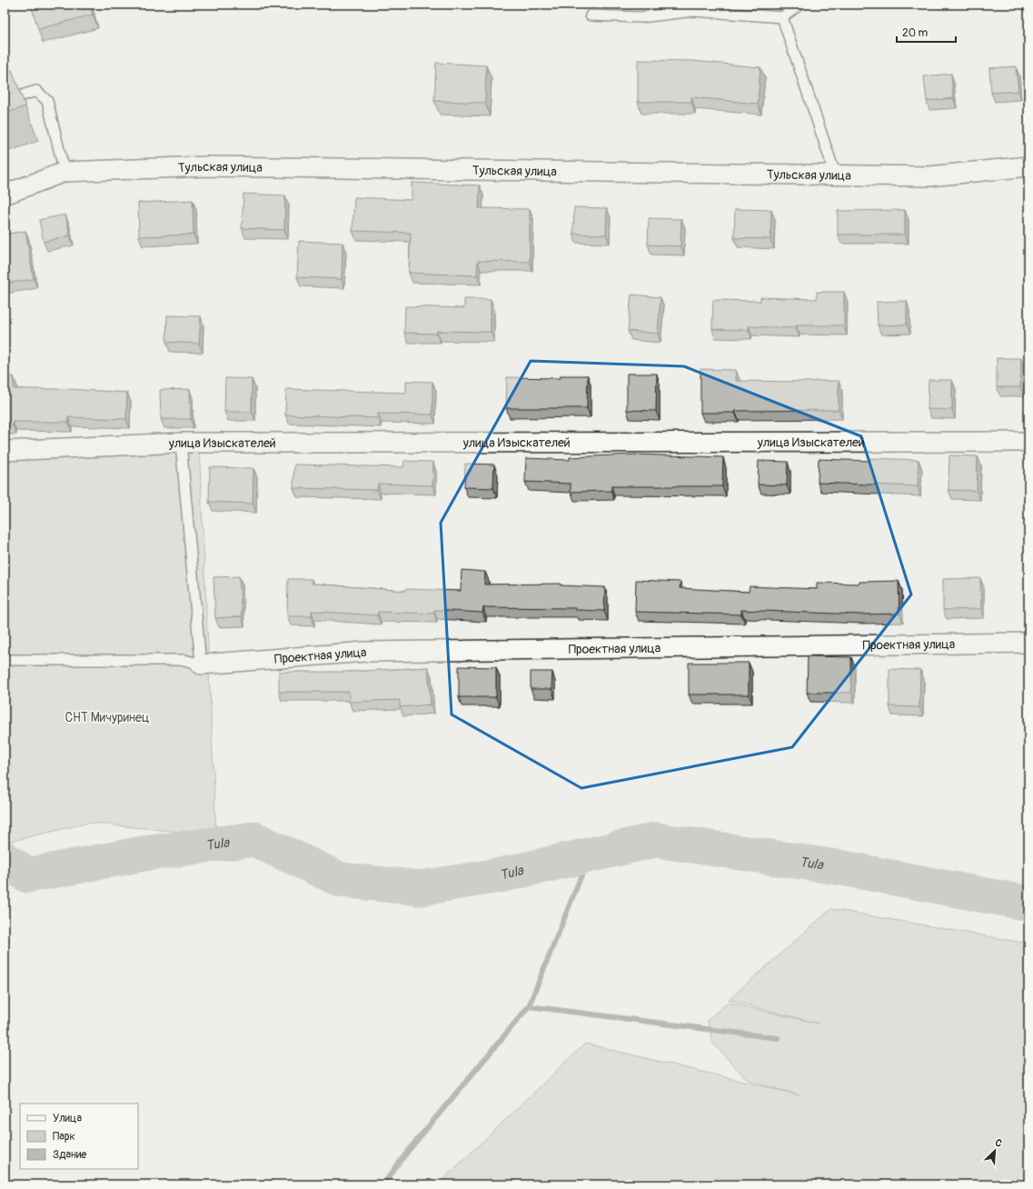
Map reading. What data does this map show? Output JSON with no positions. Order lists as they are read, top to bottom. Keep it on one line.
{"streets":{"street":["Тульская улица","улица Изыскателей","Проектная улица"]},"water":["Tula"],"parks":["СНТ Мичуринец"],"legend":["Улица","Парк","Здание"],"scale_bar":"20 m","north":"top right"}
